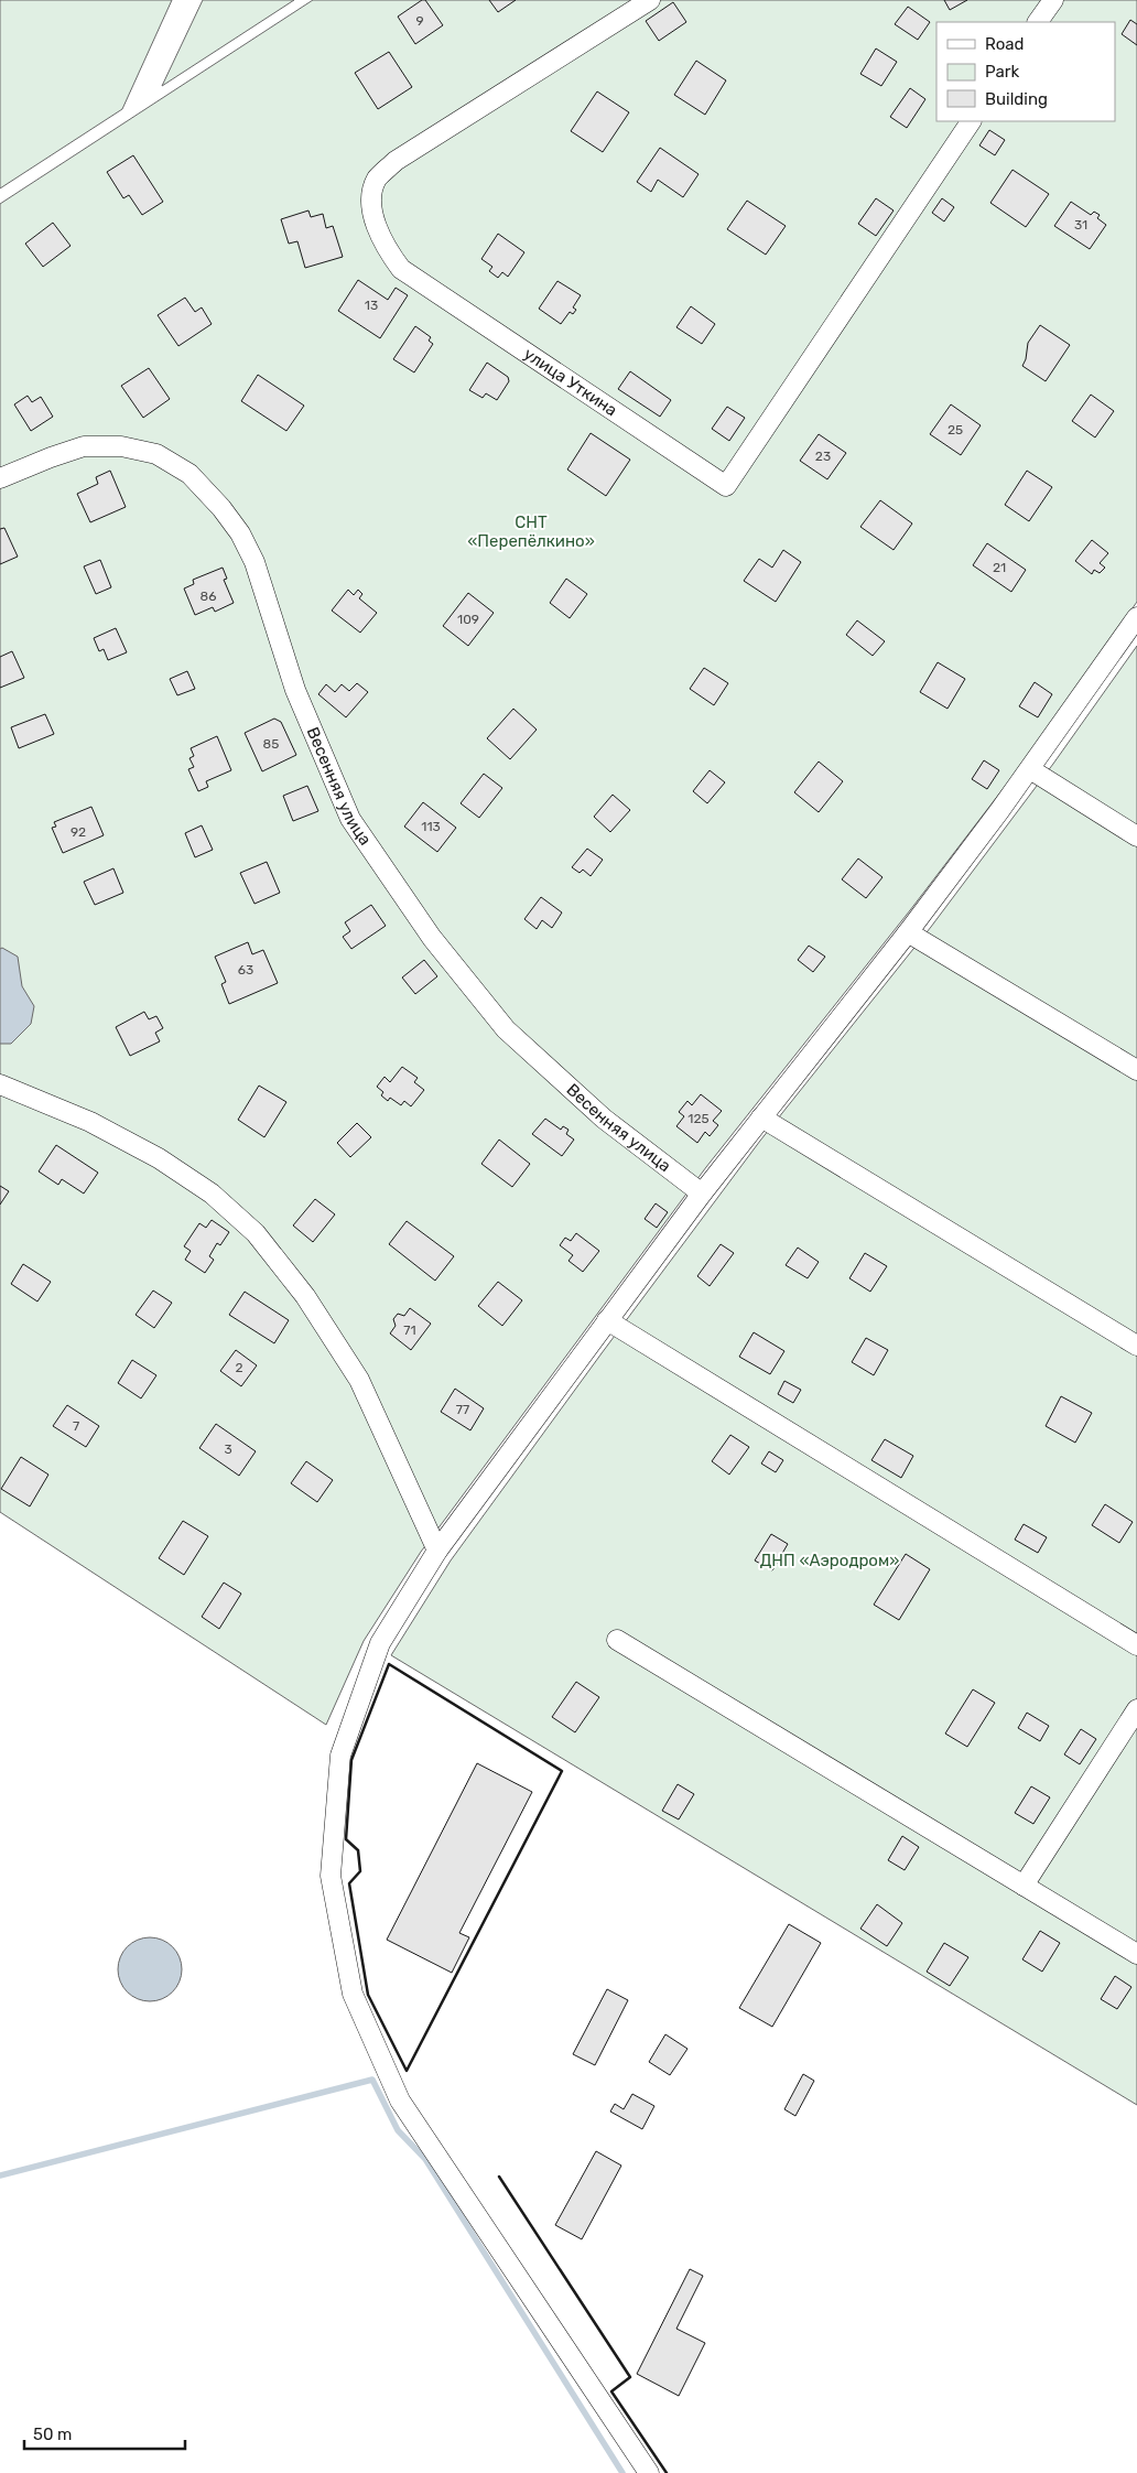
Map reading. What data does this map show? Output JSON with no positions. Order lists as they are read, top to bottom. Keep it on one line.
{"streets":{"street":["улица Уткина","Весенняя улица"]},"parks":["СНТ «Перепёлкино»","ДНП «Аэродром»"],"house_numbers":["9","31","13","25","23","21","86","109","85","113","92","63","125","71","2","77","7","3"],"legend":["Road","Park","Building"],"scale_bar":"50 m"}
